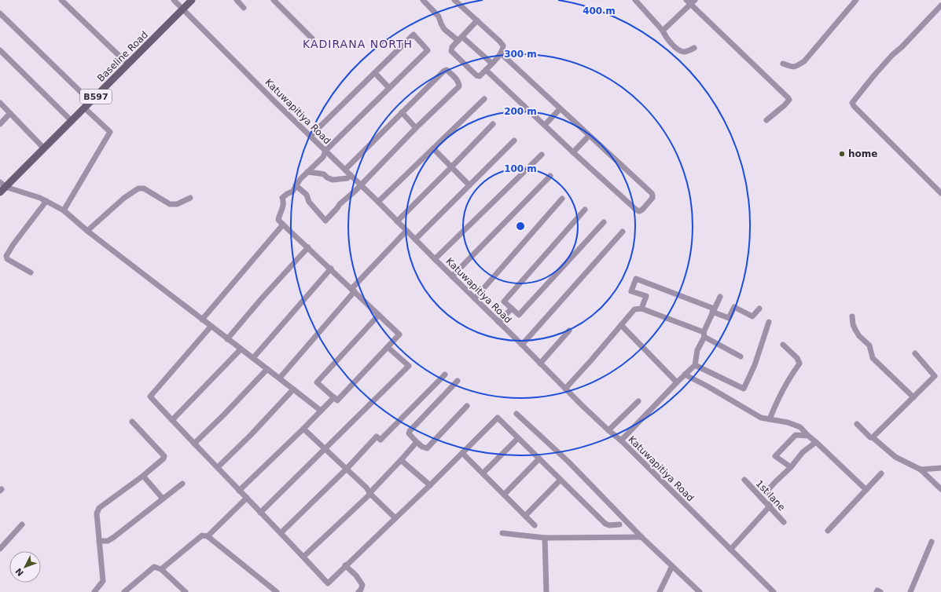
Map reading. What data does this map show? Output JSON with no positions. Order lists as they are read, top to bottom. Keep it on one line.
{"streets":{"main road":["Baseline Road","B597"],"street":["Katuwapitiya Road","1st lane"]},"crossings":[["Baseline Road","Katuwapitiya Road"]],"districts":["KADIRANA NORTH"],"places":["home"],"north":"bottom left","rings":["400 m","300 m","200 m","100 m"]}
